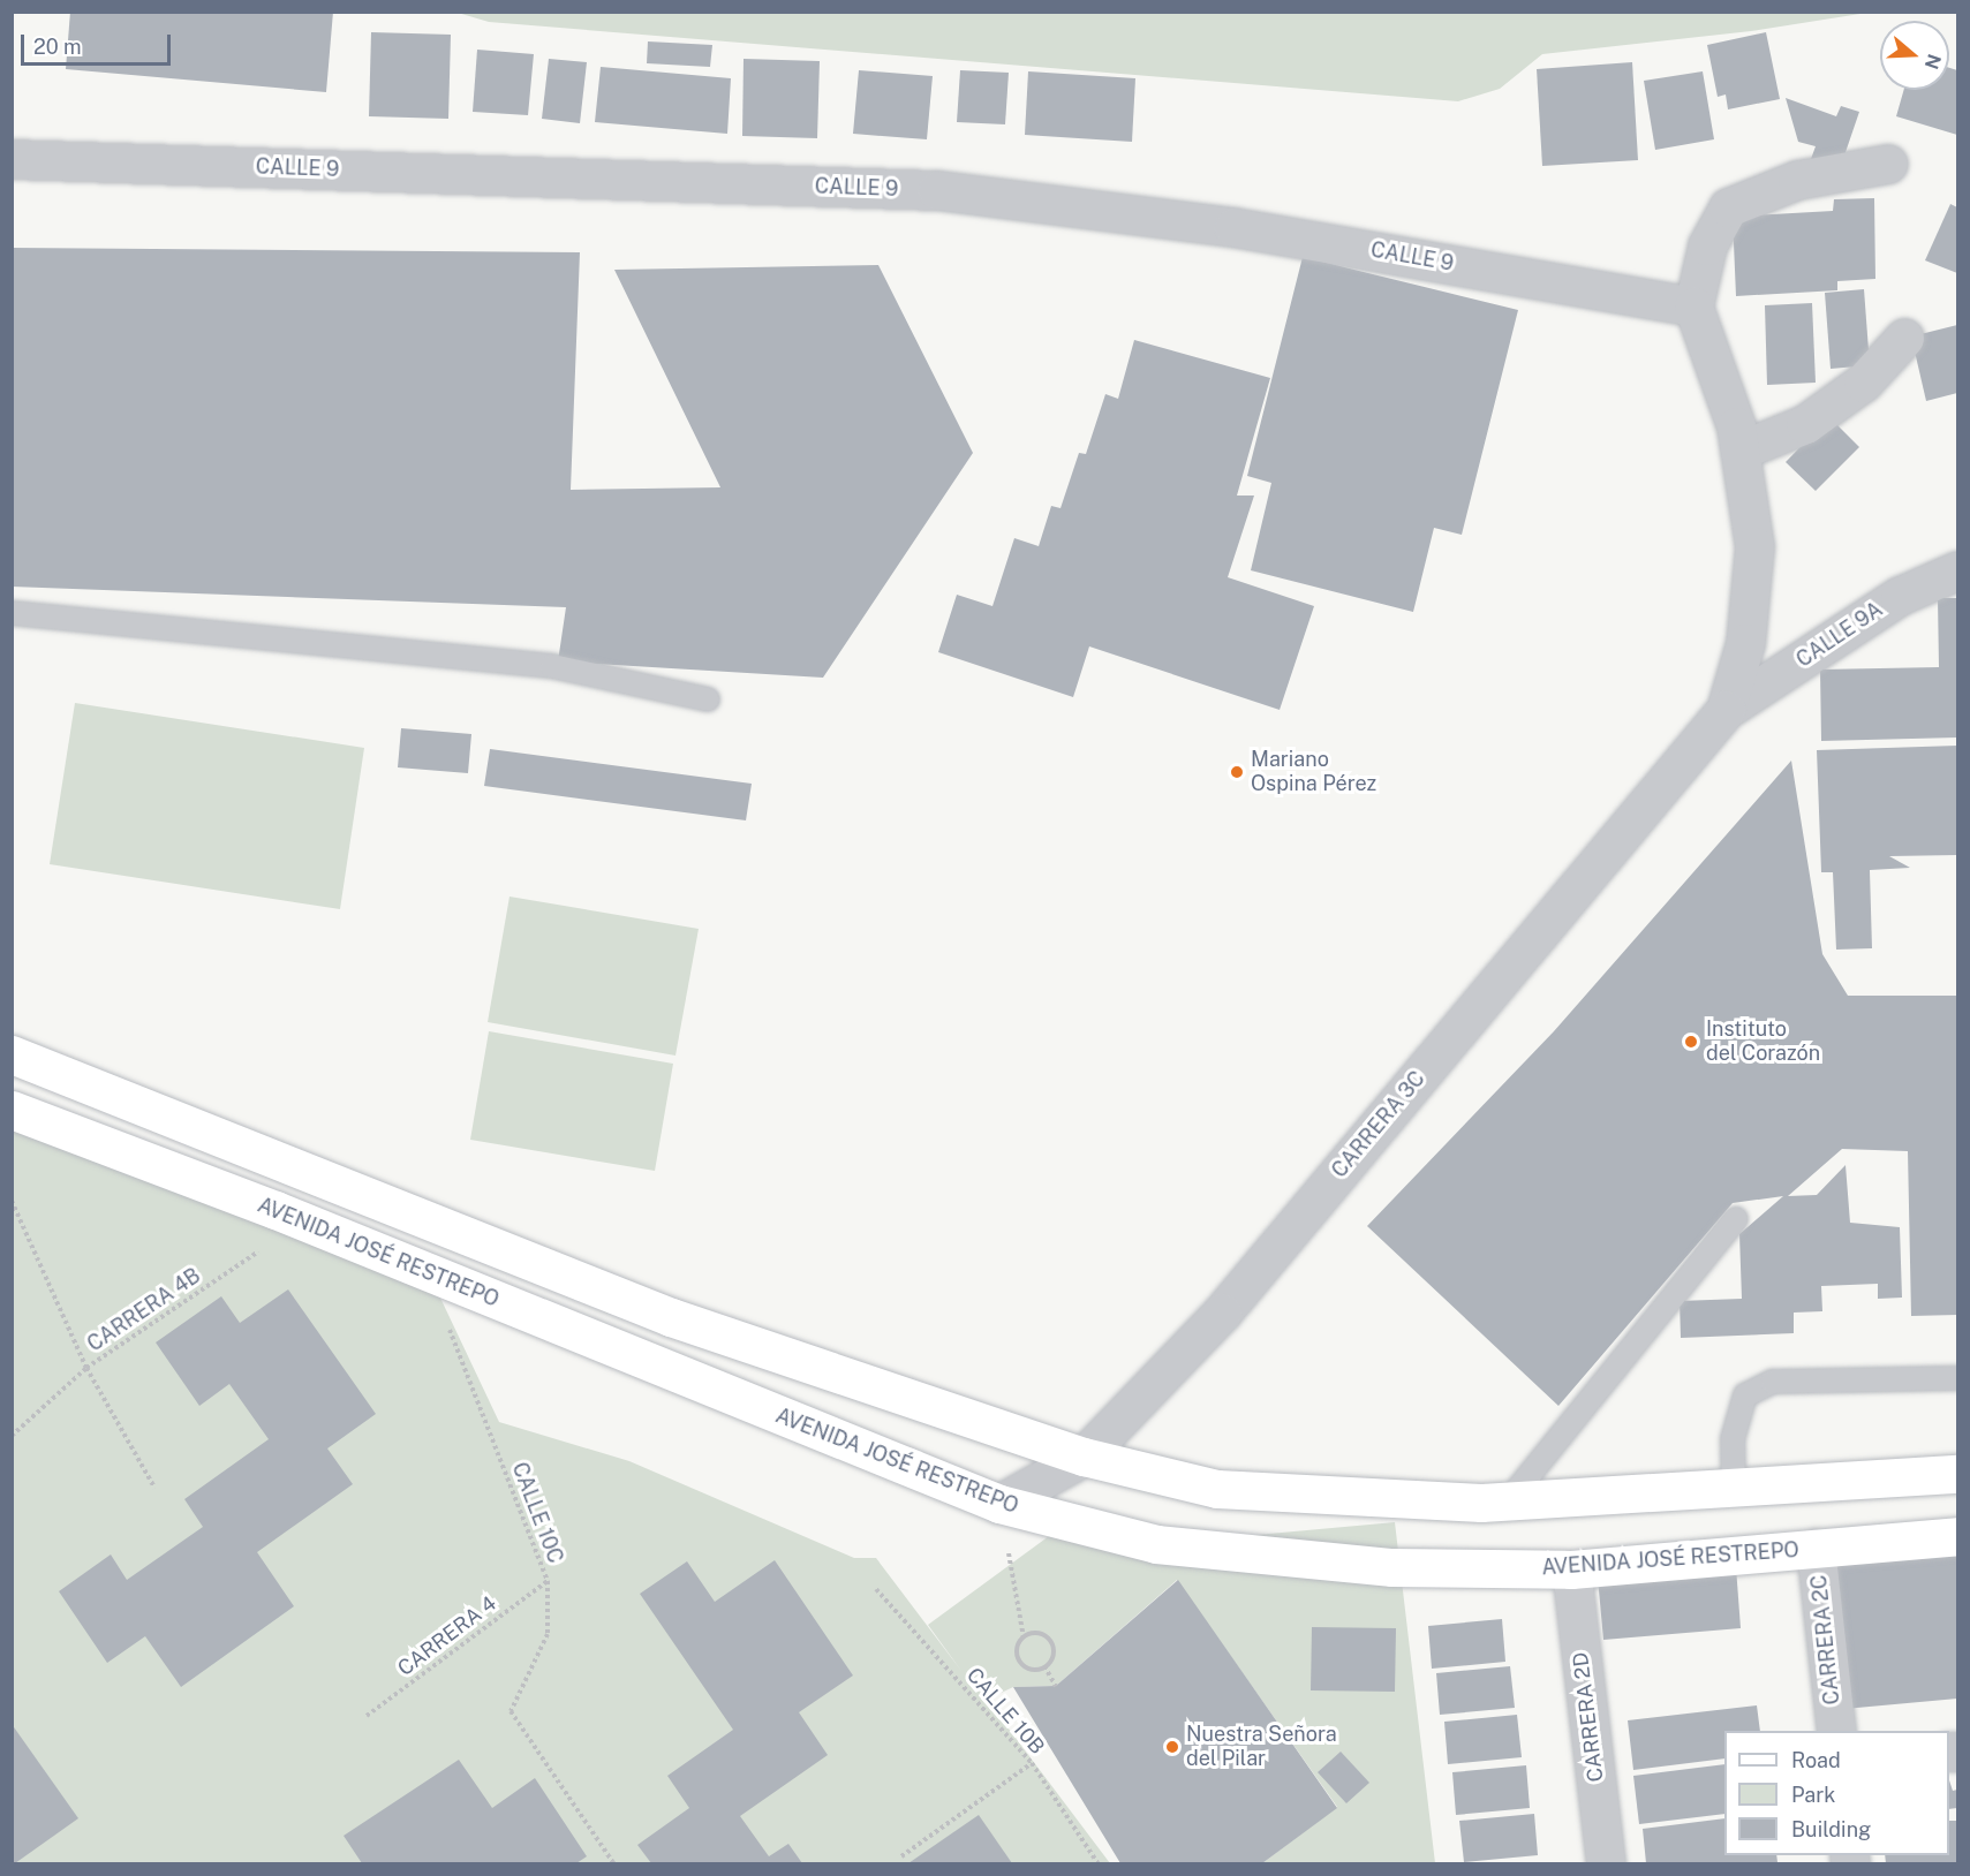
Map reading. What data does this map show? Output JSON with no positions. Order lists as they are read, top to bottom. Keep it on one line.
{"streets":{"main road":["AVENIDA JOSÉ RESTREPO"],"street":["CALLE 9","CALLE 9A","CARRERA 3C","CARRERA 2C","CARRERA 2D"],"path":["CARRERA 4B","CALLE 10C","CARRERA 4","CALLE 10B"]},"crossings":[["CALLE 9A","CARRERA 3C"],["CARRERA 3C","AVENIDA JOSÉ RESTREPO"],["AVENIDA JOSÉ RESTREPO","CARRERA 4B"],["AVENIDA JOSÉ RESTREPO","CALLE 10C"],["AVENIDA JOSÉ RESTREPO","CARRERA 2C"],["AVENIDA JOSÉ RESTREPO","CARRERA 2D"],["CALLE 10C","CARRERA 4"]],"places":["Mariano Ospina Pérez","Instituto del Corazón","Nuestra Señora del Pilar"],"legend":["Road","Park","Building"],"scale_bar":"20 m","north":"right"}
